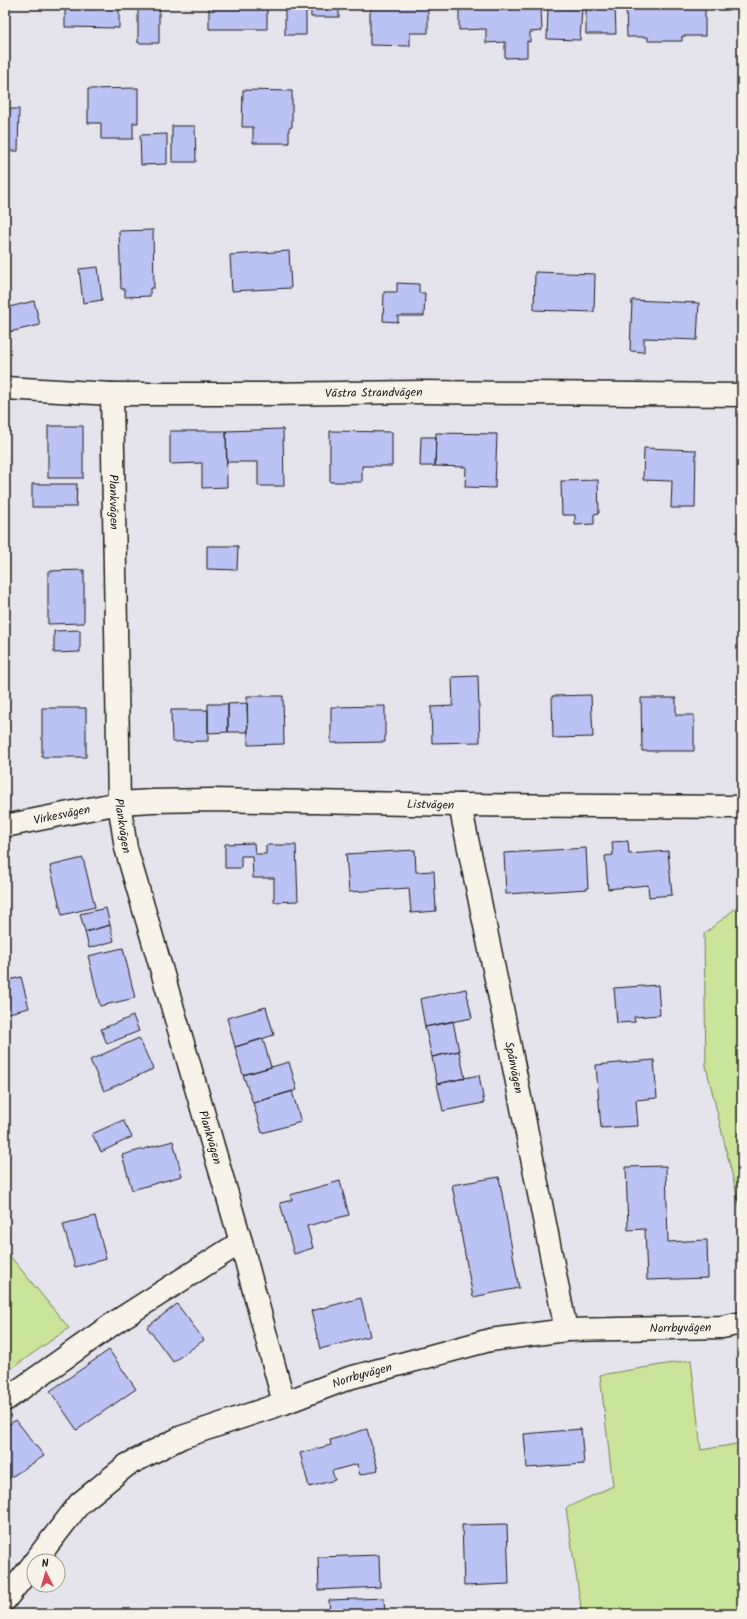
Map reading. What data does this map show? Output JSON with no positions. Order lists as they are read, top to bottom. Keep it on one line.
{"streets":{"street":["Västra Strandvägen","Plankvägen","Listvägen","Virkesvägen","Spånvägen","Norrbyvägen"]},"crossings":[["Västra Strandvägen","Plankvägen"],["Plankvägen","Listvägen"],["Plankvägen","Virkesvägen"],["Plankvägen","Norrbyvägen"],["Listvägen","Virkesvägen"],["Listvägen","Spånvägen"],["Spånvägen","Norrbyvägen"]],"north":"top"}
